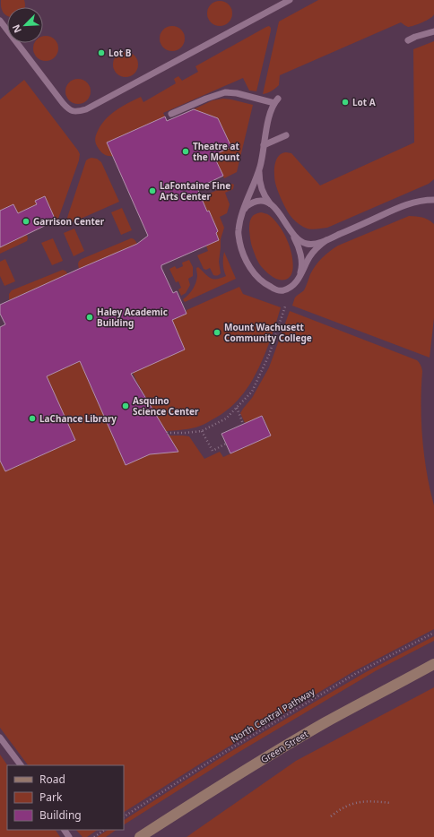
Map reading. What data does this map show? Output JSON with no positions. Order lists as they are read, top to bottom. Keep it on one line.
{"streets":{"street":["Green Street"],"path":["North Central Pathway"]},"places":["Lot B","Lot A","Theatre at the Mount","LaFontaine Fine Arts Center","Garrison Center","Haley Academic Building","Mount Wachusett Community College","Asquino Science Center","LaChance Library"],"legend":["Road","Park","Building"],"north":"bottom left"}
